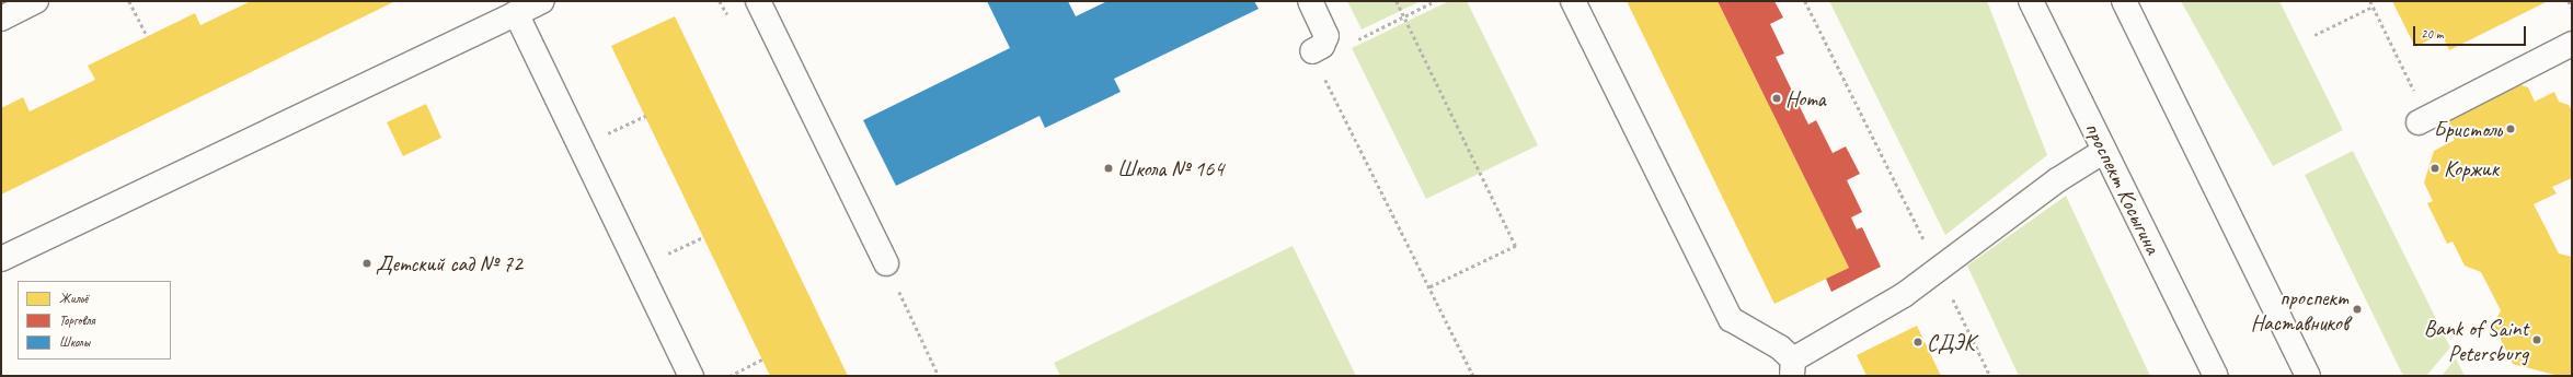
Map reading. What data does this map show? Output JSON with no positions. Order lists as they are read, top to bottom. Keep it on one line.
{"streets":{"main road":["проспект Косыгина"]},"places":["Нота","Бристоль","Школа № 164","Коржик","Детский сад № 72","проспект Наставников","Bank of Saint Petersburg","СДЭК"],"legend":["Жильё","Торговля","Школы"],"scale_bar":"20 m"}
